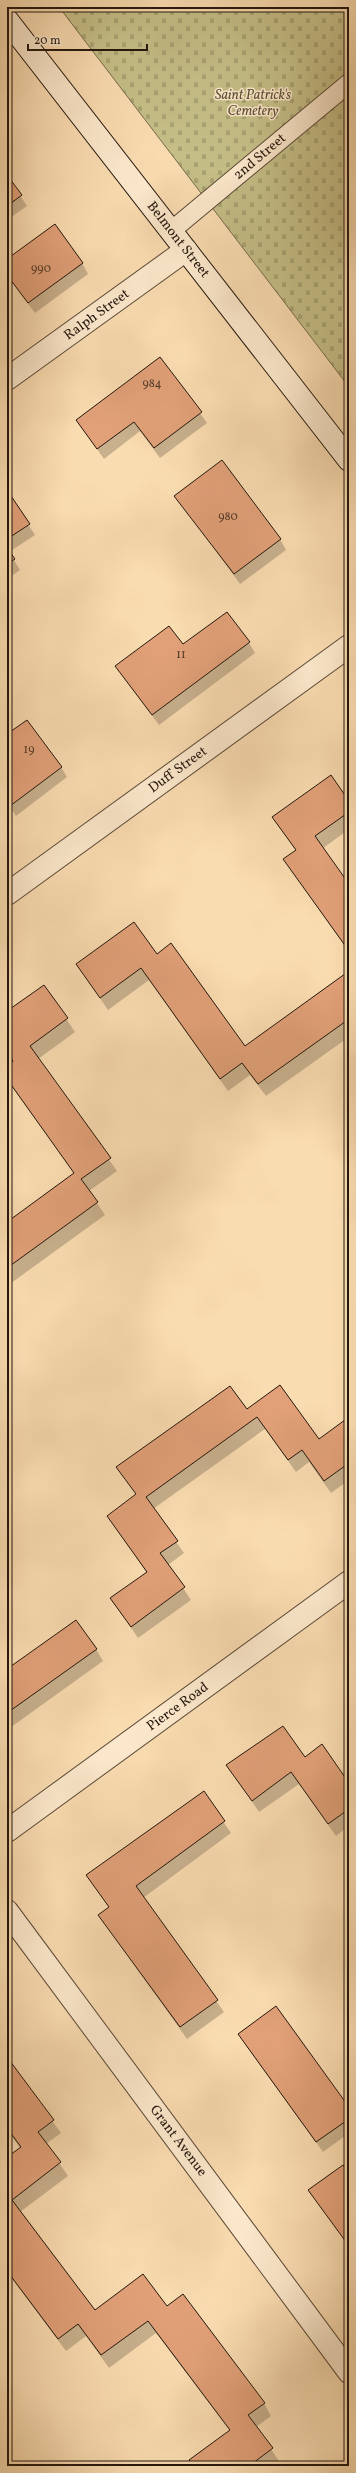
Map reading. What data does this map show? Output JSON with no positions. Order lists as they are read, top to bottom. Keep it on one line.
{"streets":{"street":["Belmont Street","Ralph Street","Duff Street","Pierce Road","Grant Avenue"],"lane":["2nd Street"]},"crossings":[["2nd Street","Belmont Street"],["Belmont Street","Ralph Street"]],"parks":["Saint Patrick's Cemetery"],"house_numbers":["990","984","980","11","19"],"scale_bar":"20 m"}
